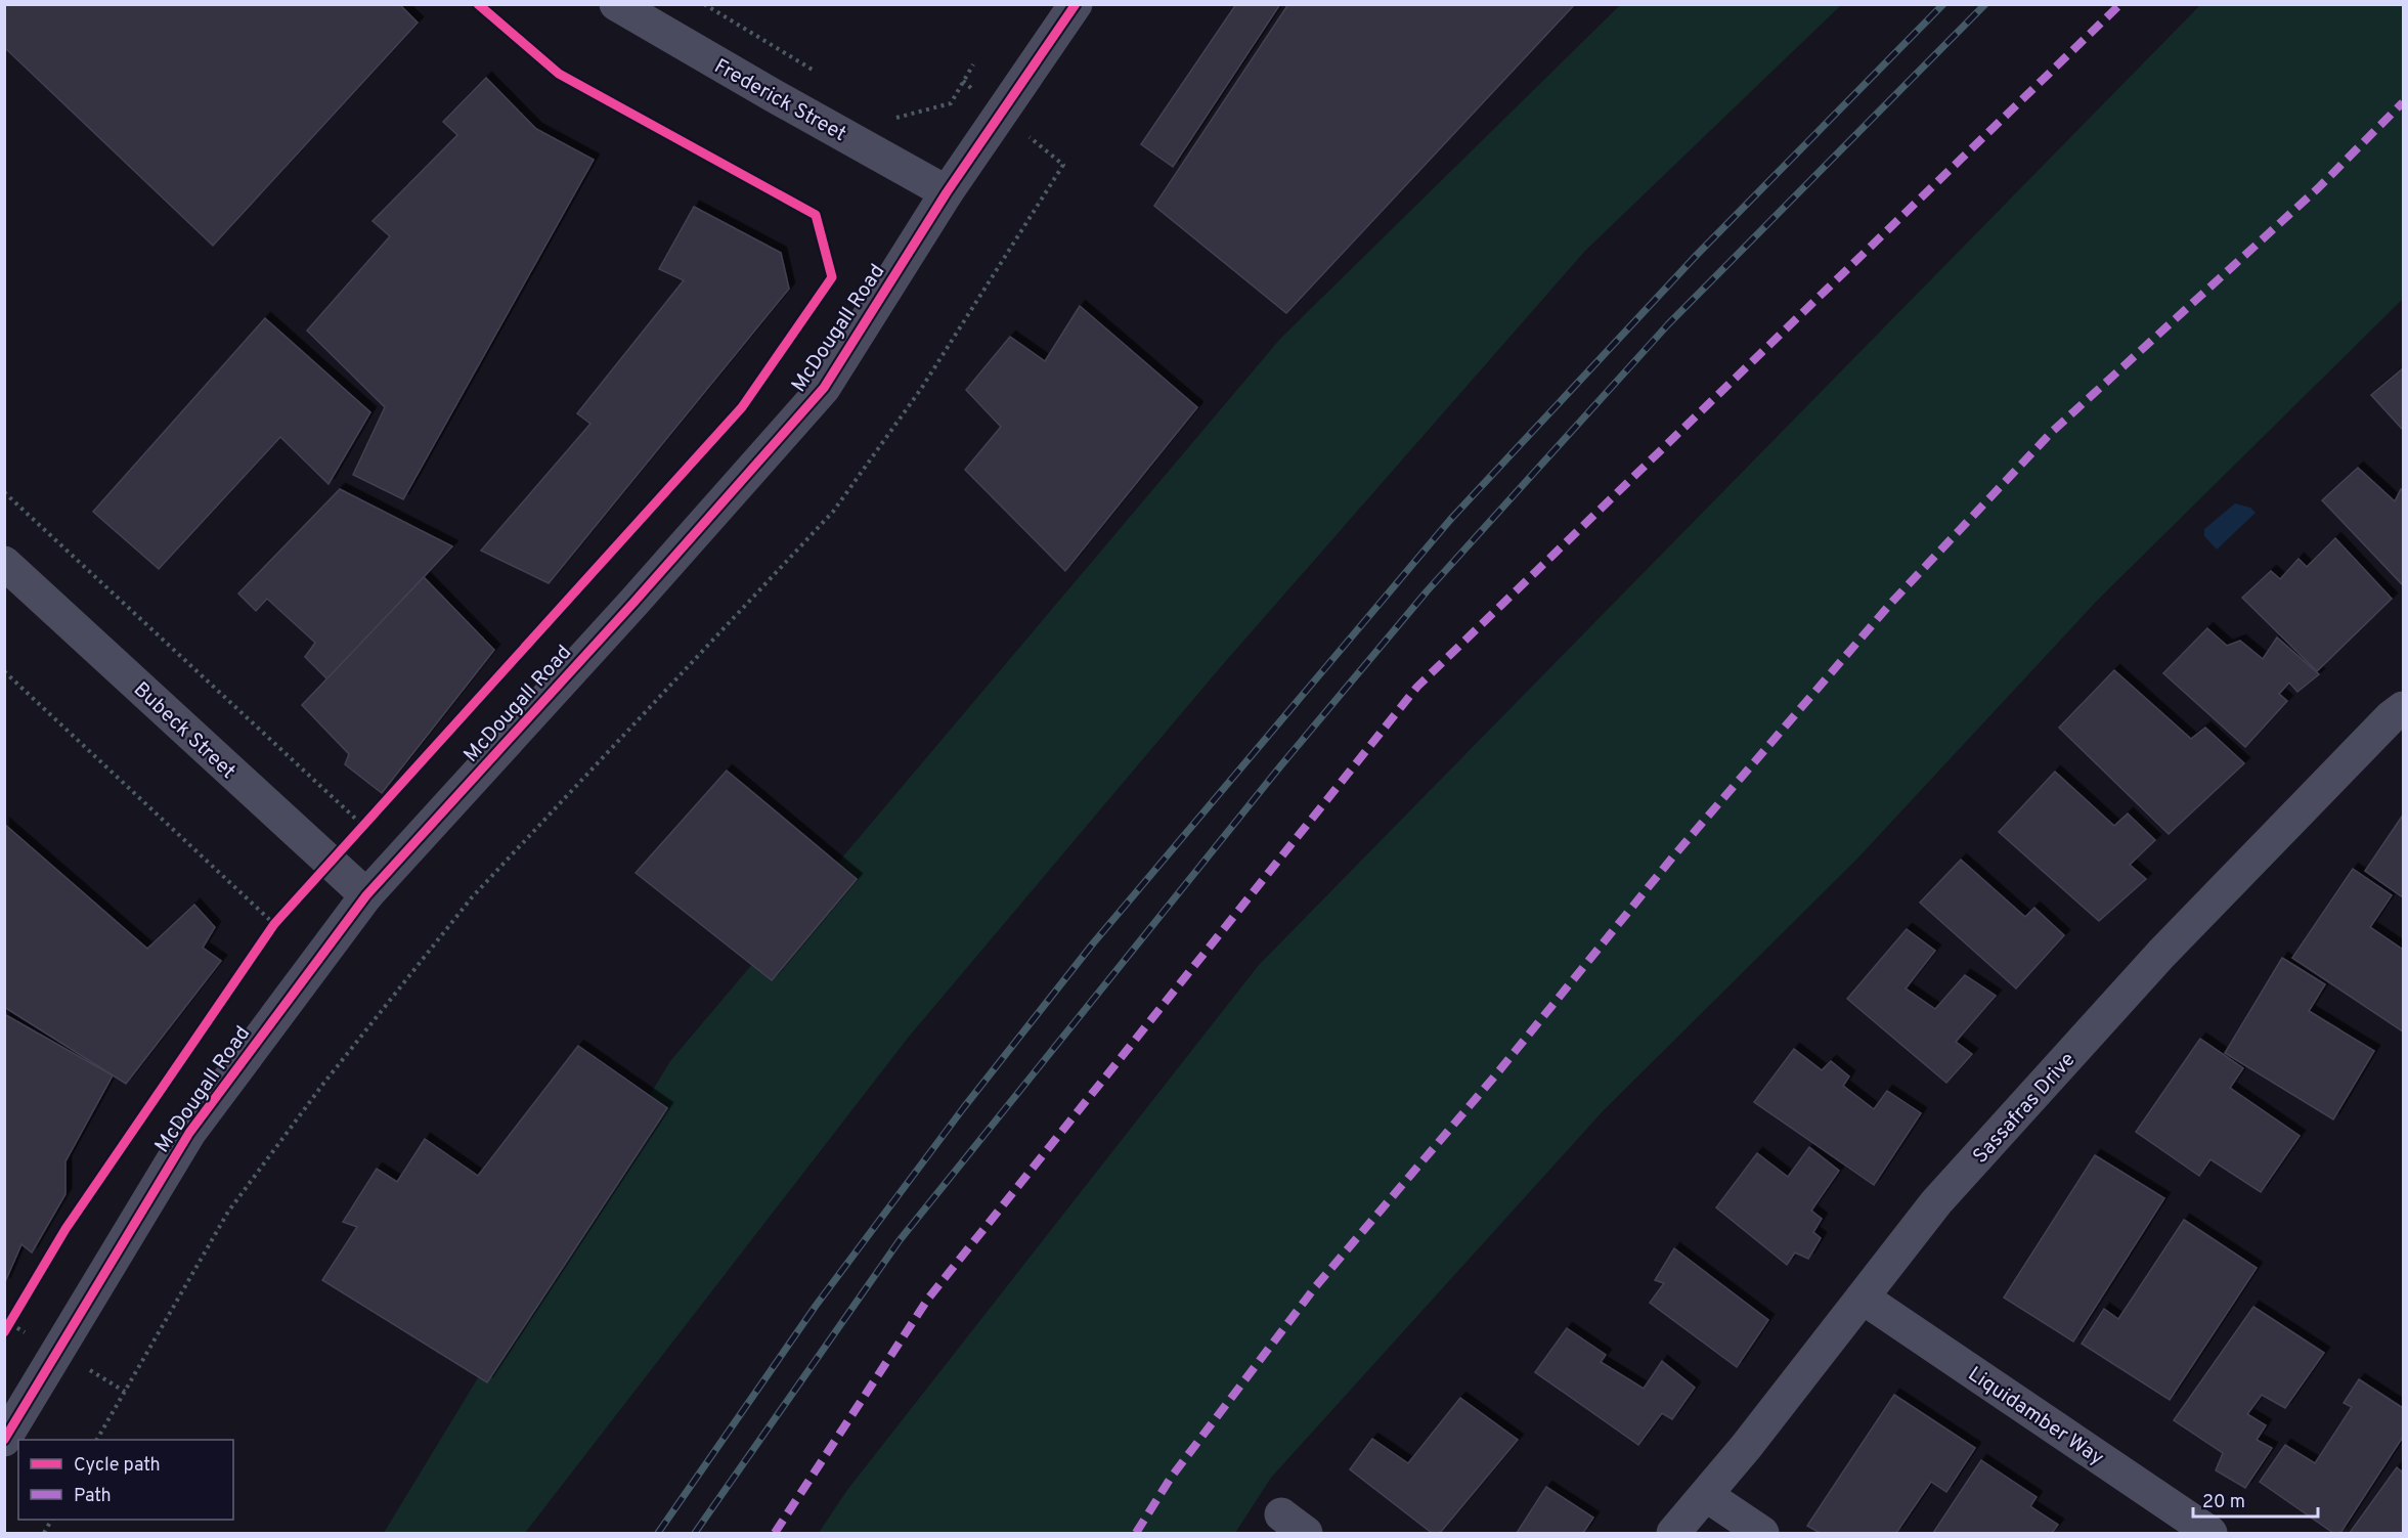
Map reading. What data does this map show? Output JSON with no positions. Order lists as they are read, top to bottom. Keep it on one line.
{"streets":{"street":["Frederick Street","McDougall Road","Bubeck Street","Sassafras Drive","Liquidamber Way"]},"crossings":[["Frederick Street","McDougall Road"],["McDougall Road","Bubeck Street"],["Sassafras Drive","Liquidamber Way"]],"legend":["Cycle path","Path"],"scale_bar":"20 m"}
